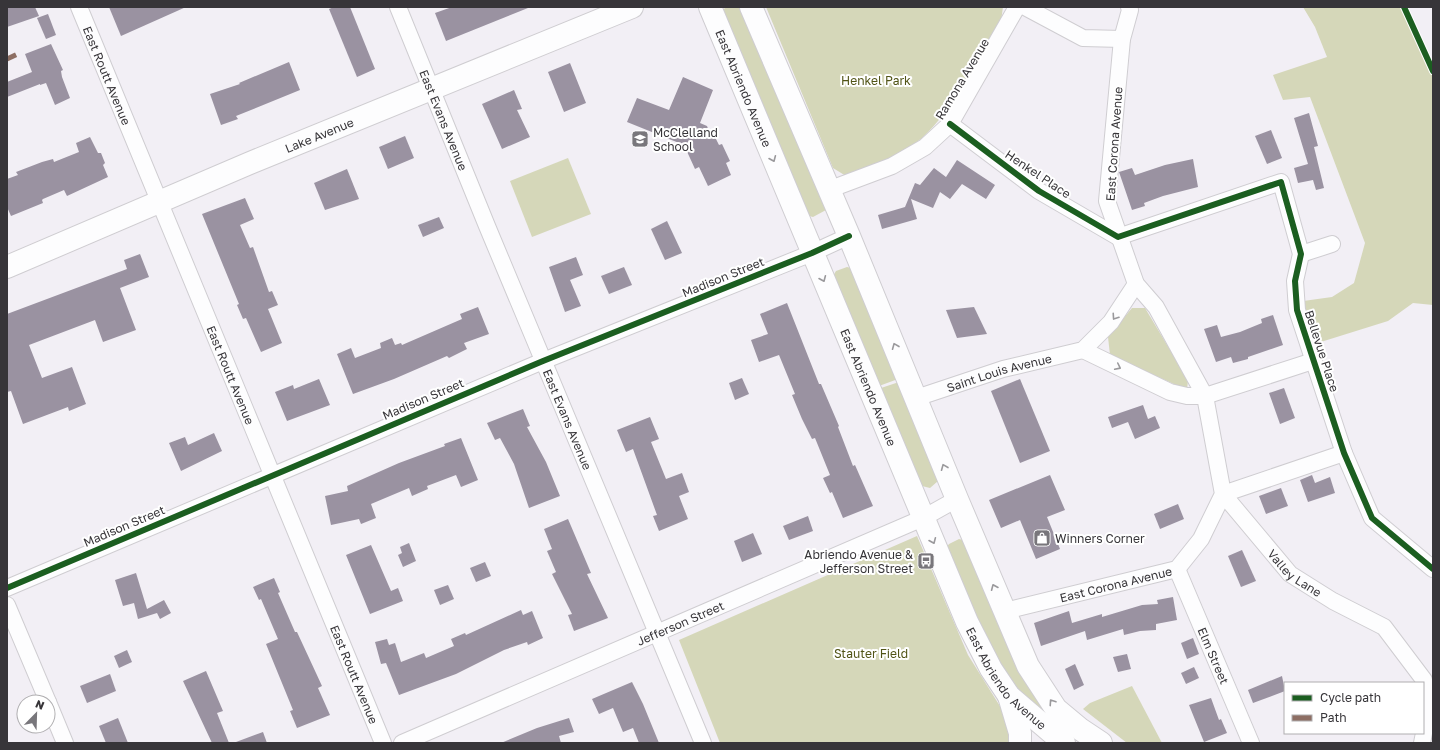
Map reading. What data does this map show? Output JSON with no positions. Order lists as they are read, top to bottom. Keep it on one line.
{"streets":{"main road":["East Abriendo Avenue","Lake Avenue"],"street":["East Routt Avenue","Ramona Avenue","East Evans Avenue","East Corona Avenue","Henkel Place","Madison Street","Bellevue Place","Saint Louis Avenue","Valley Lane","Jefferson Street","Elm Street"]},"crossings":[["East Routt Avenue","Lake Avenue"],["East Routt Avenue","Madison Street"],["Ramona Avenue","East Abriendo Avenue"],["Ramona Avenue","Henkel Place"],["East Abriendo Avenue","East Corona Avenue"],["East Abriendo Avenue","Madison Street"],["East Abriendo Avenue","Saint Louis Avenue"],["East Abriendo Avenue","Jefferson Street"],["East Evans Avenue","Lake Avenue"],["East Evans Avenue","Madison Street"],["East Evans Avenue","Jefferson Street"],["East Corona Avenue","Henkel Place"],["East Corona Avenue","Bellevue Place"],["East Corona Avenue","Valley Lane"],["East Corona Avenue","Elm Street"],["Henkel Place","Bellevue Place"]],"parks":["Henkel Park","Stauter Field"],"places":{"school or university":["McClelland School"],"shop":["Winners Corner"],"bus stop":["Abriendo Avenue & Jefferson Street"]},"legend":["Cycle path","Path"],"north":"top right"}
